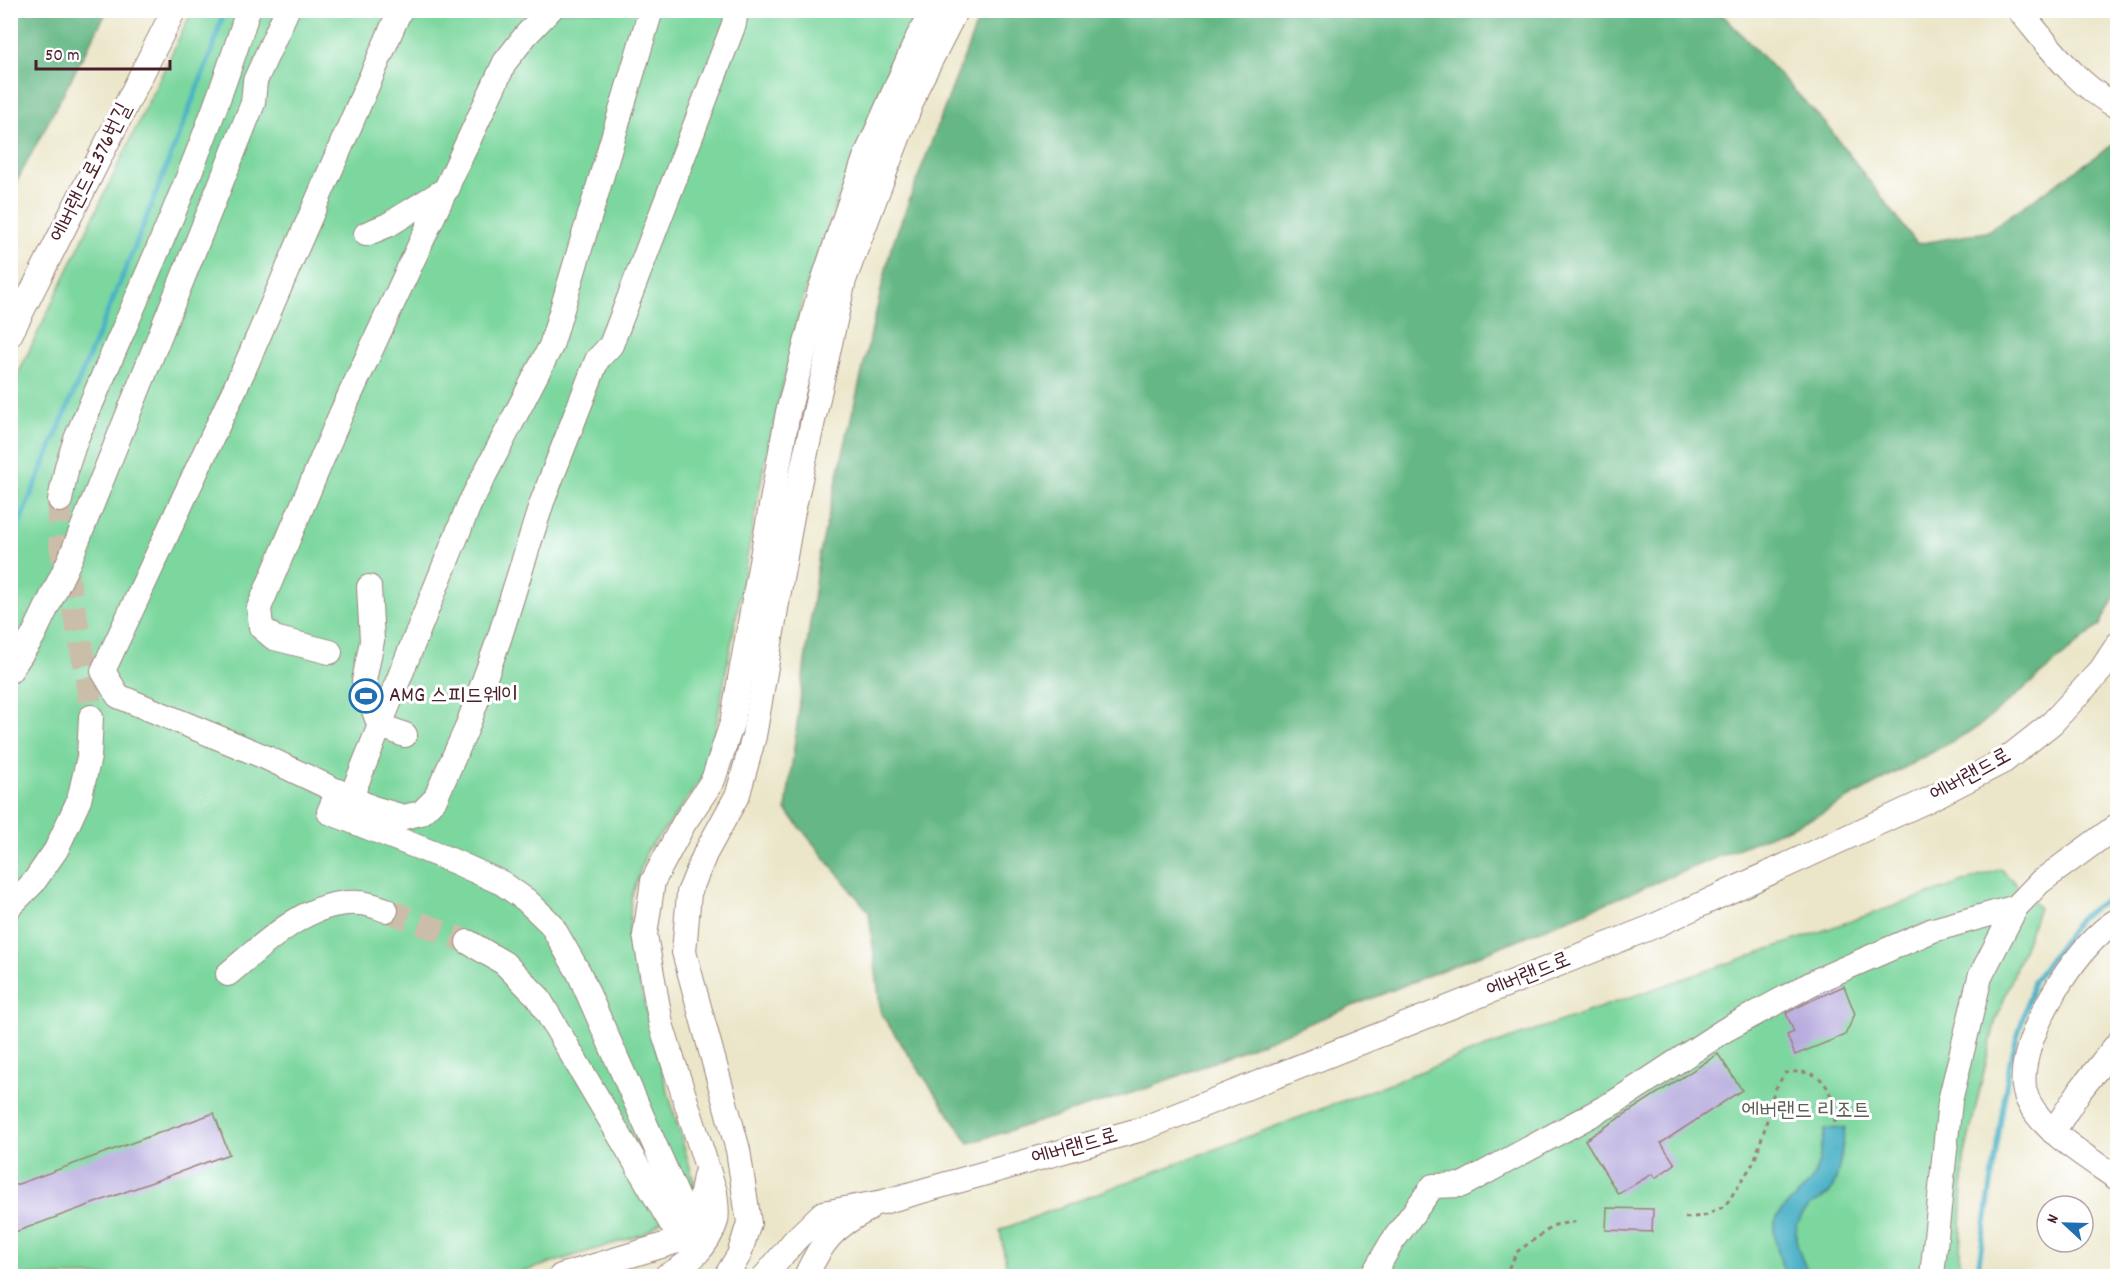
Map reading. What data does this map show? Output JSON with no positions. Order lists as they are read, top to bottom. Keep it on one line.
{"streets":{"street":["에버랜드로376번길","에버랜드로"]},"parks":["에버랜드 리조트"],"places":{"sports":["AMG 스피드웨이"]},"scale_bar":"50 m","north":"left"}
